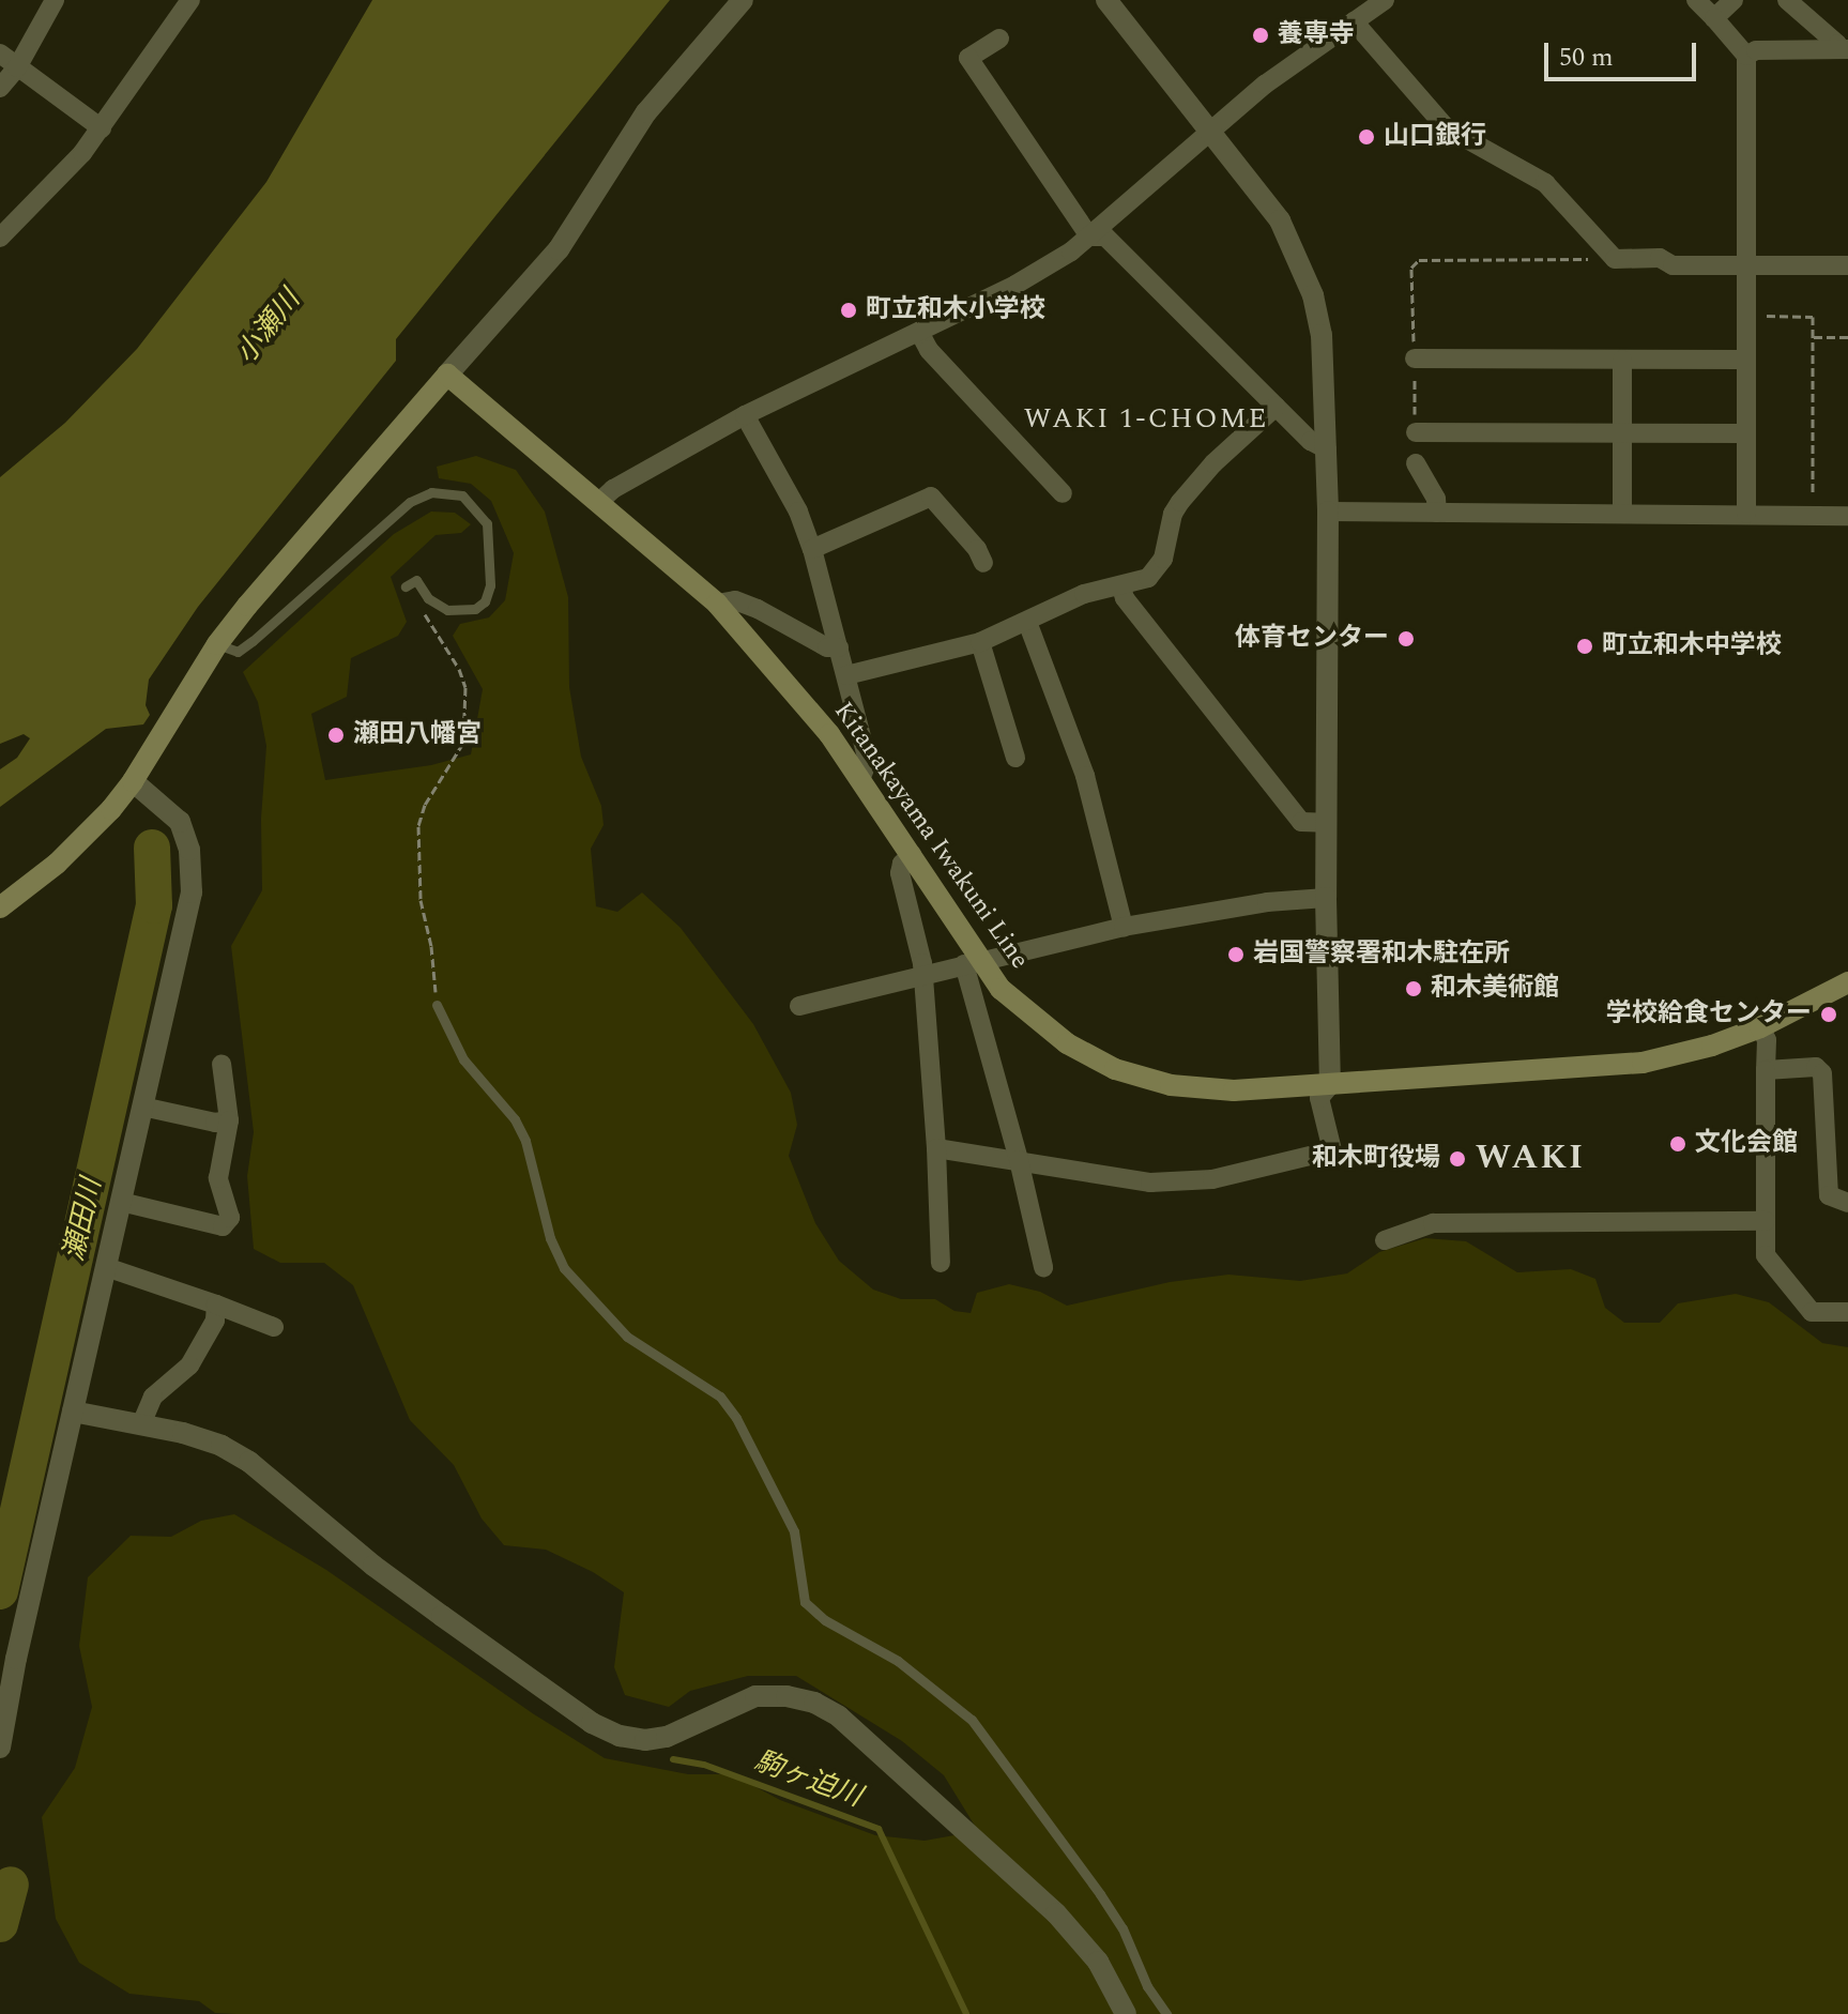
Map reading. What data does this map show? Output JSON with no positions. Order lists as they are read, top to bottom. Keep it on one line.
{"streets":{"main road":["Kitanakayama Iwakuni Line"]},"districts":["WAKI 1-CHOME","WAKI"],"water":["小瀬川","瀬田川","駒ヶ迫川"],"places":["養専寺","山口銀行","町立和木小学校","体育センター","町立和木中学校","瀬田八幡宮","岩国警察署和木駐在所","和木美術館","学校給食センター","文化会館","和木町役場"],"scale_bar":"50 m"}
